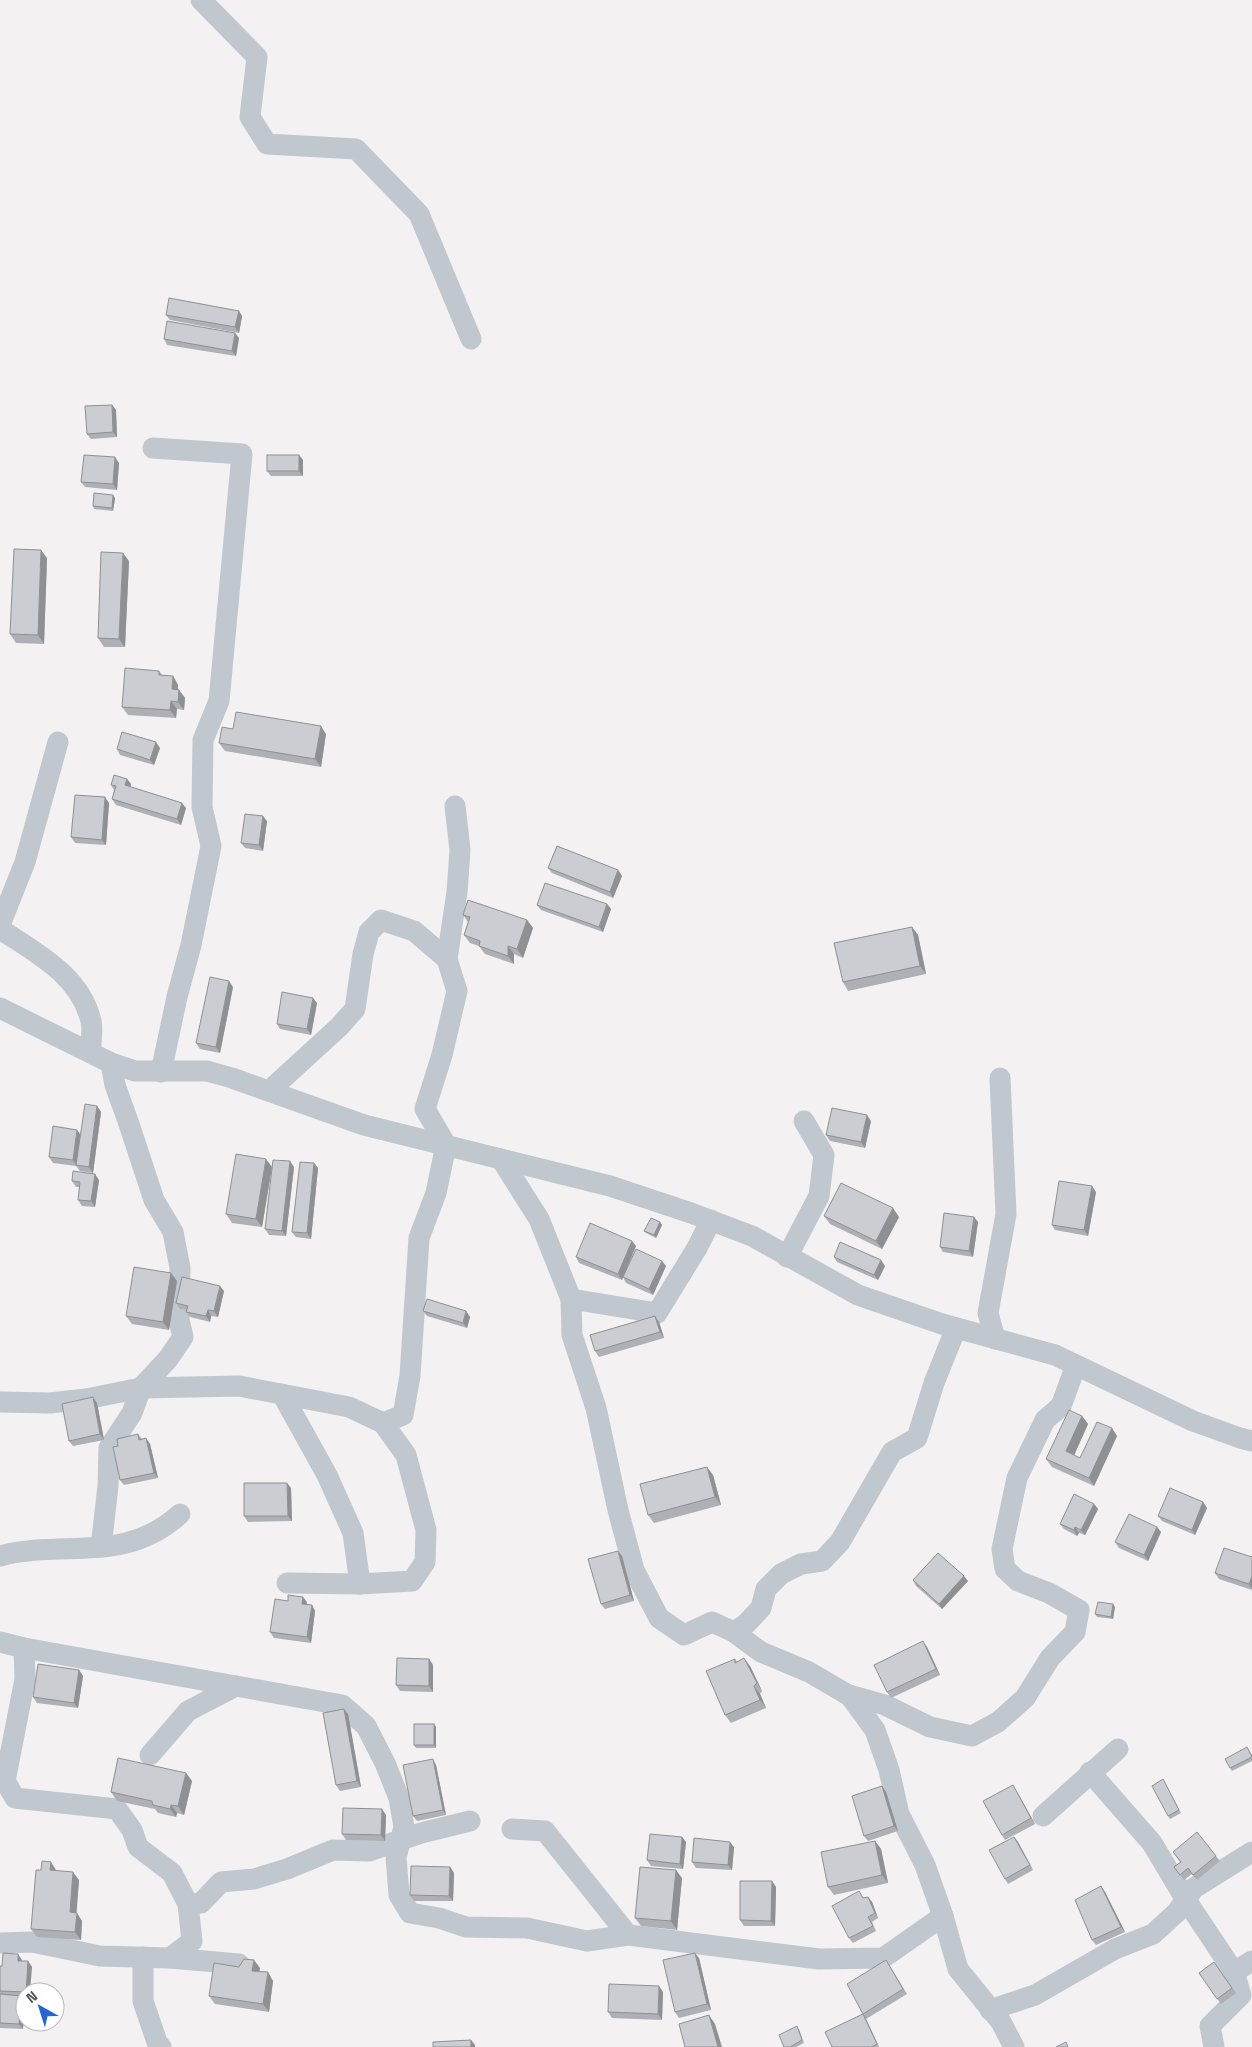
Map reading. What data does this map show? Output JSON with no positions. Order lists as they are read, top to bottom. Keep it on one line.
{"north":"top left"}
